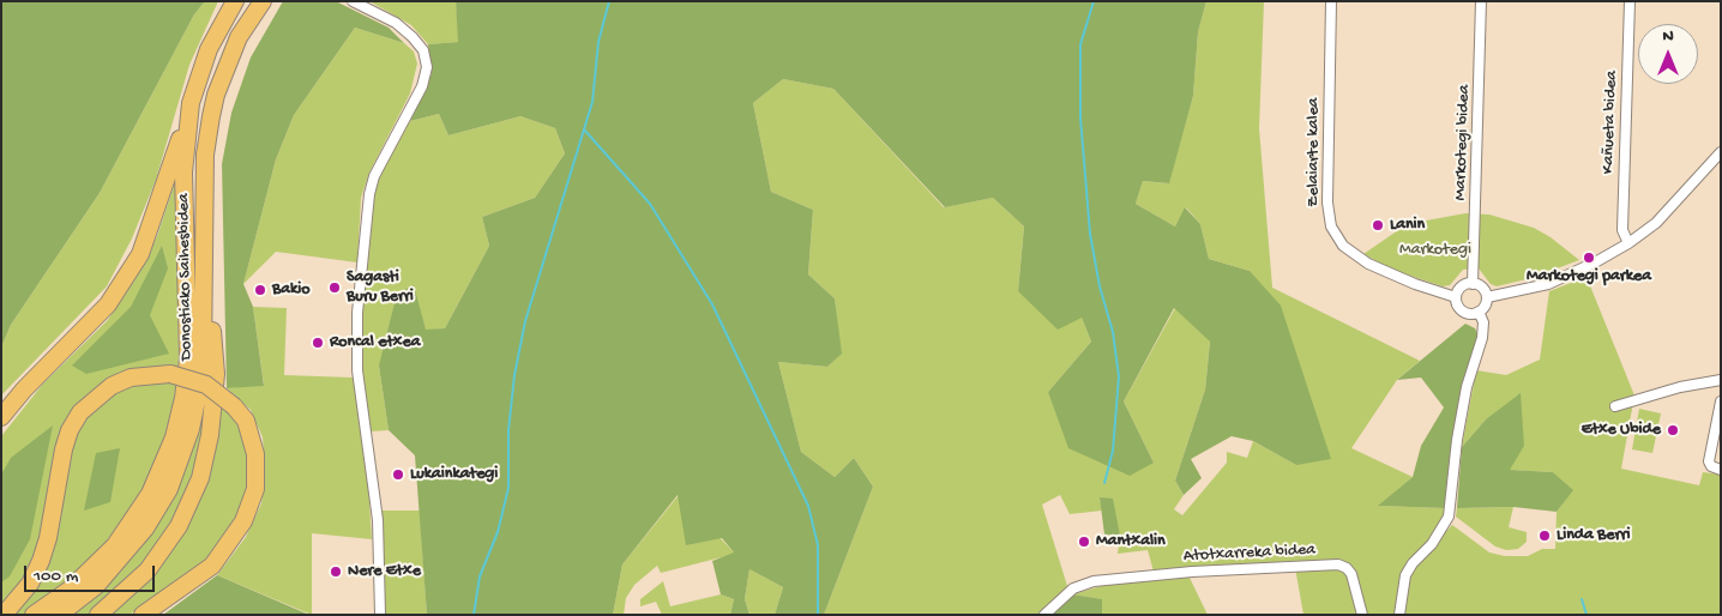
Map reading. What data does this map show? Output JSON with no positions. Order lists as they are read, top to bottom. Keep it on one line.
{"streets":{"highway":["Donostiako Saihesbidea"],"street":["Kañueta bidea","Markotegi bidea","Zelaiarte kalea","Atotxarreka bidea"]},"crossings":[["Markotegi bidea","Zelaiarte kalea"]],"parks":["Markotegi"],"places":["Lanin","Markotegi parkea","Sagasti Buru Berri","Bakio","Roncal etxea","Etxe Ubide","Lukainkategi","Linda Berri","Mantxalin","Nere Etxe"],"scale_bar":"100 m","north":"top"}
